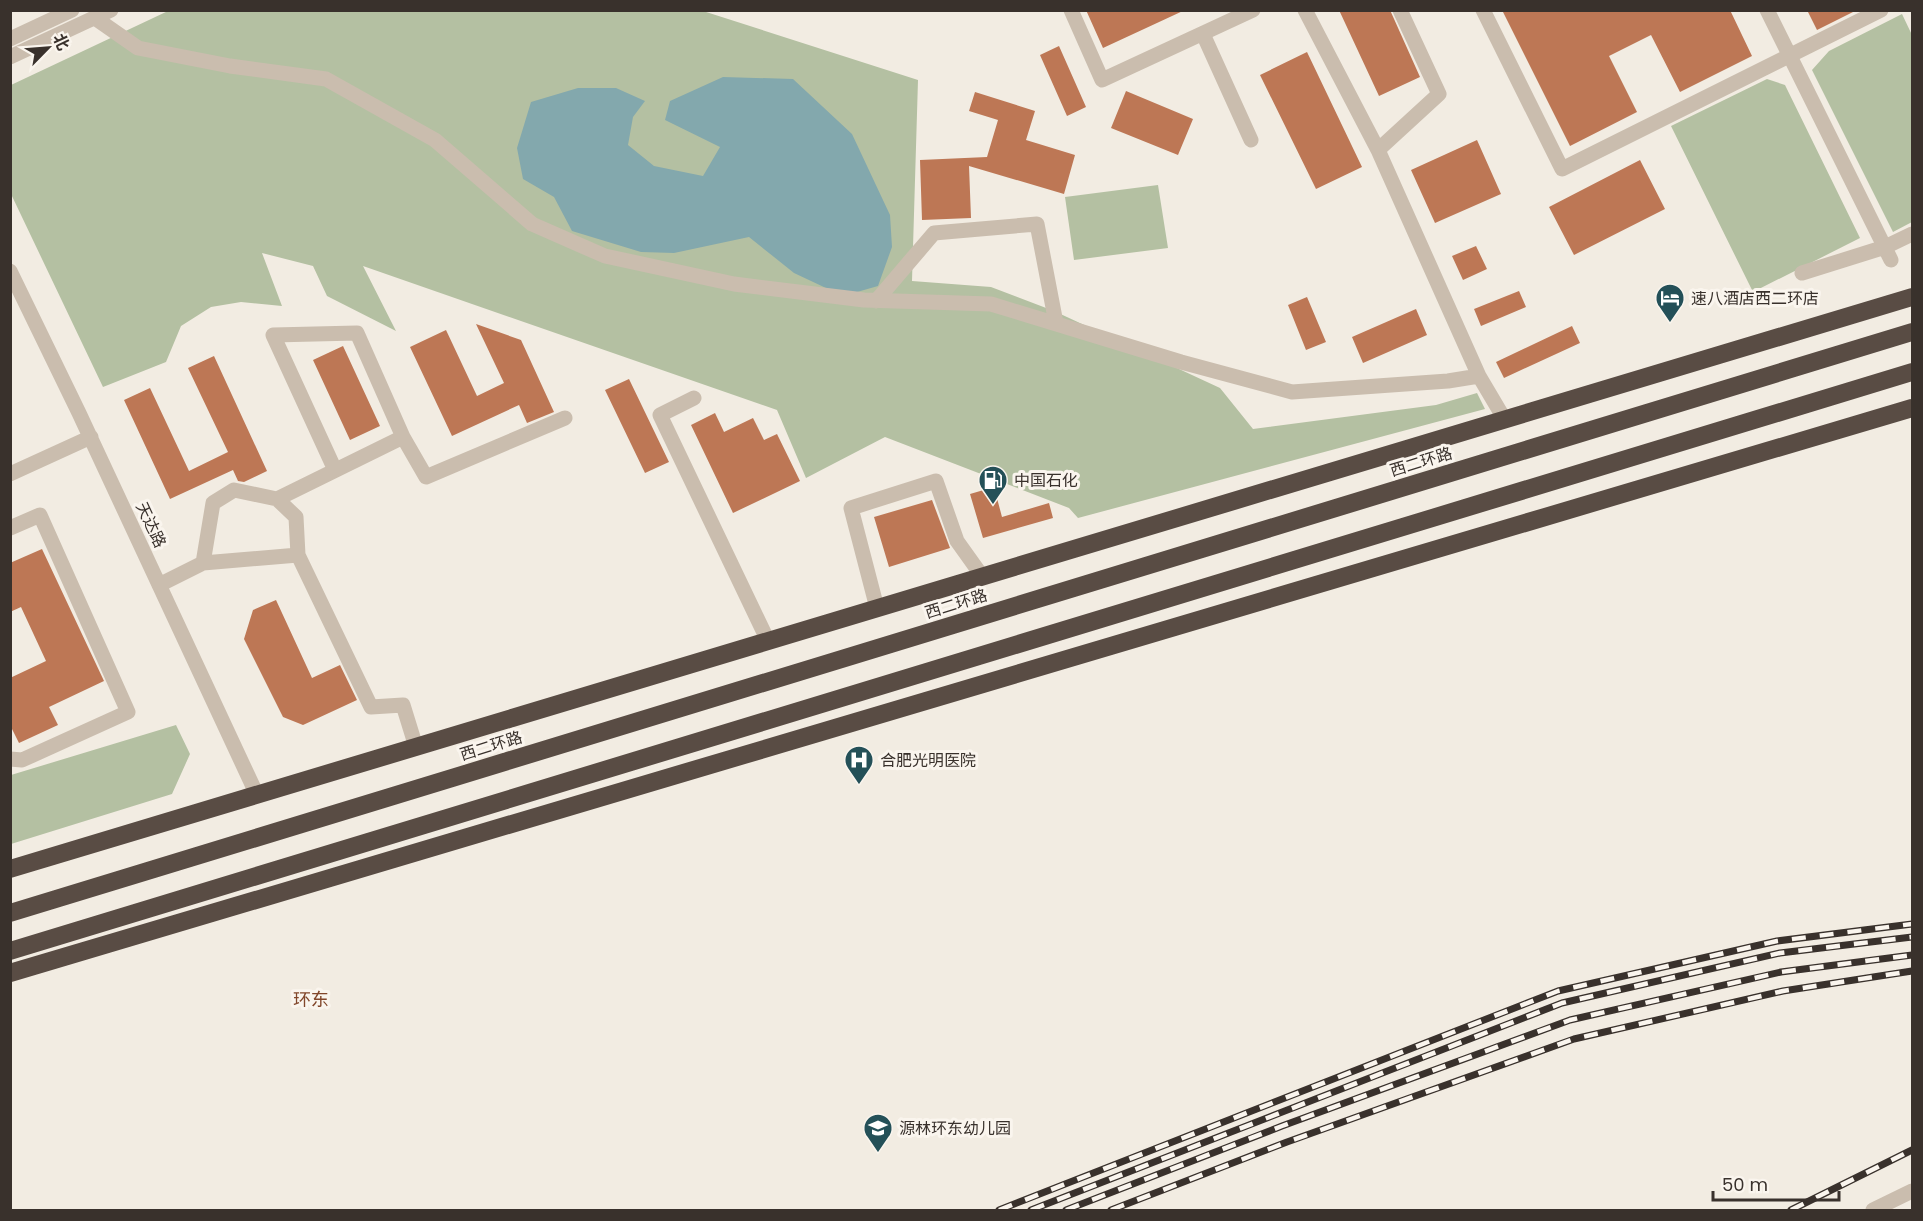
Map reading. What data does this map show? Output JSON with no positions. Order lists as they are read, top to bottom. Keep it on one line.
{"streets":{"highway":["西二环路"],"street":["天达路"]},"crossings":[["西二环路","天达路"]],"districts":["环东"],"places":{"hotel":["速八酒店西二环店"],"fuel station":["中国石化"],"hospital":["合肥光明医院"],"school or university":["源林环东幼儿园"]},"scale_bar":"50 m","north":"top right"}
